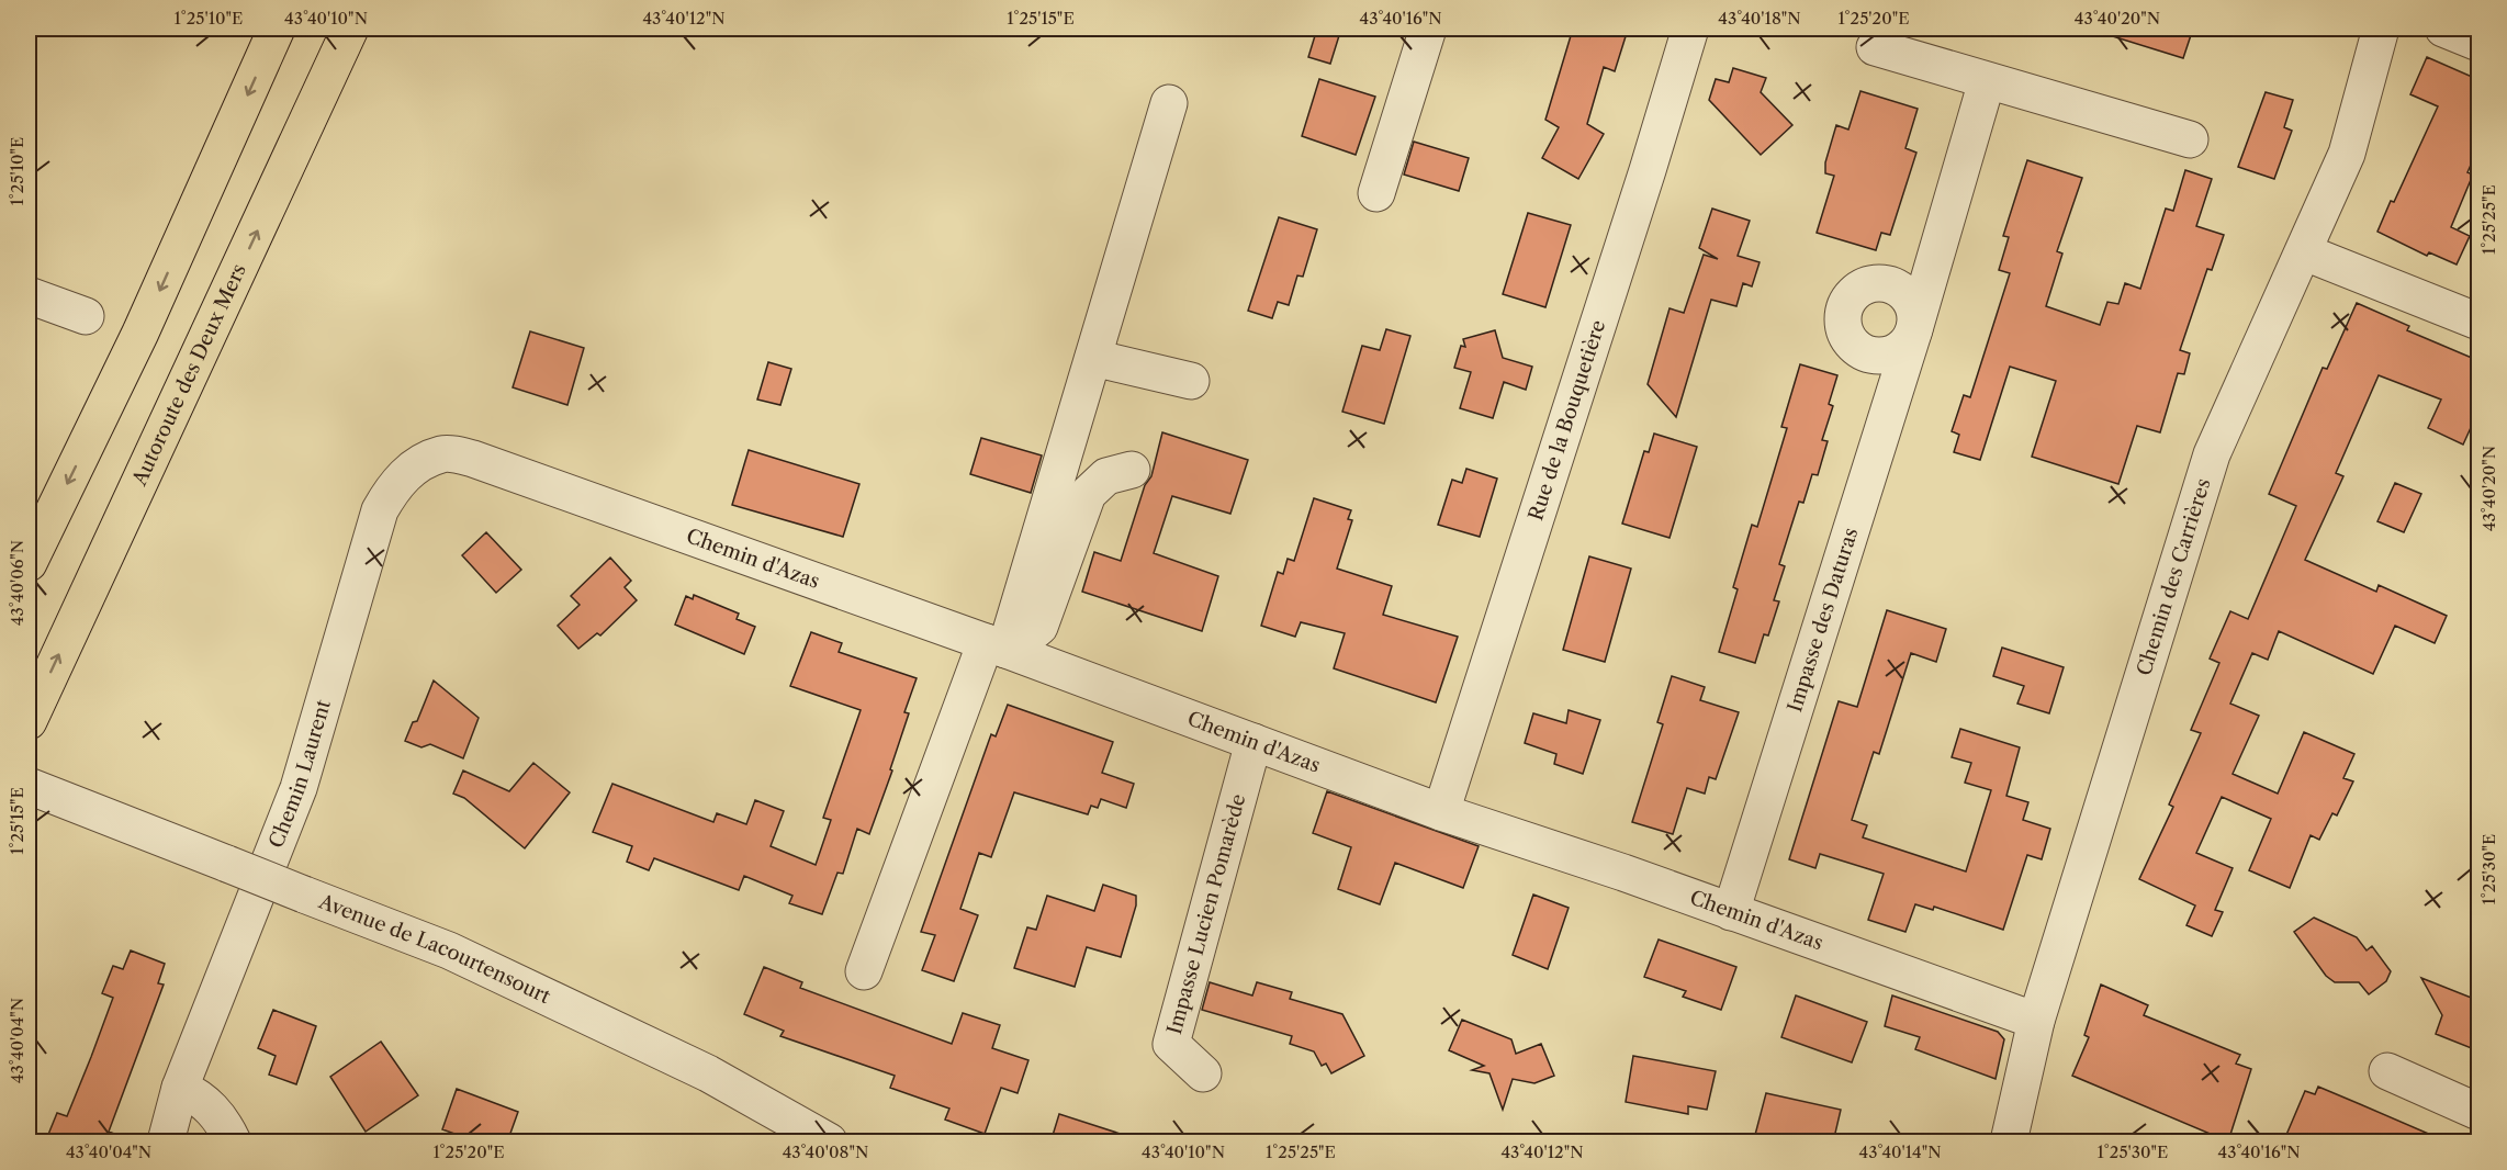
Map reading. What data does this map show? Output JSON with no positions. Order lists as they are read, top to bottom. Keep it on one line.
{"streets":{"highway":["Autoroute des Deux Mers"],"street":["Rue de la Bouquetière","Chemin d'Azas","Chemin des Carrières","Impasse des Daturas","Chemin Laurent","Impasse Lucien Pomarède","Avenue de Lacourtensourt"]},"crossings":[["Rue de la Bouquetière","Chemin d'Azas"],["Chemin d'Azas","Chemin des Carrières"],["Chemin d'Azas","Impasse des Daturas"],["Chemin d'Azas","Chemin Laurent"],["Chemin d'Azas","Impasse Lucien Pomarède"]],"coordinates":["1°25'10\"E","43°40'10\"N","43°40'12\"N","1°25'15\"E","43°40'16\"N","43°40'18\"N","1°25'20\"E","43°40'20\"N","1°25'25\"E","43°40'06\"N","1°25'30\"E","43°40'04\"N","43°40'08\"N","43°40'14\"N"]}
